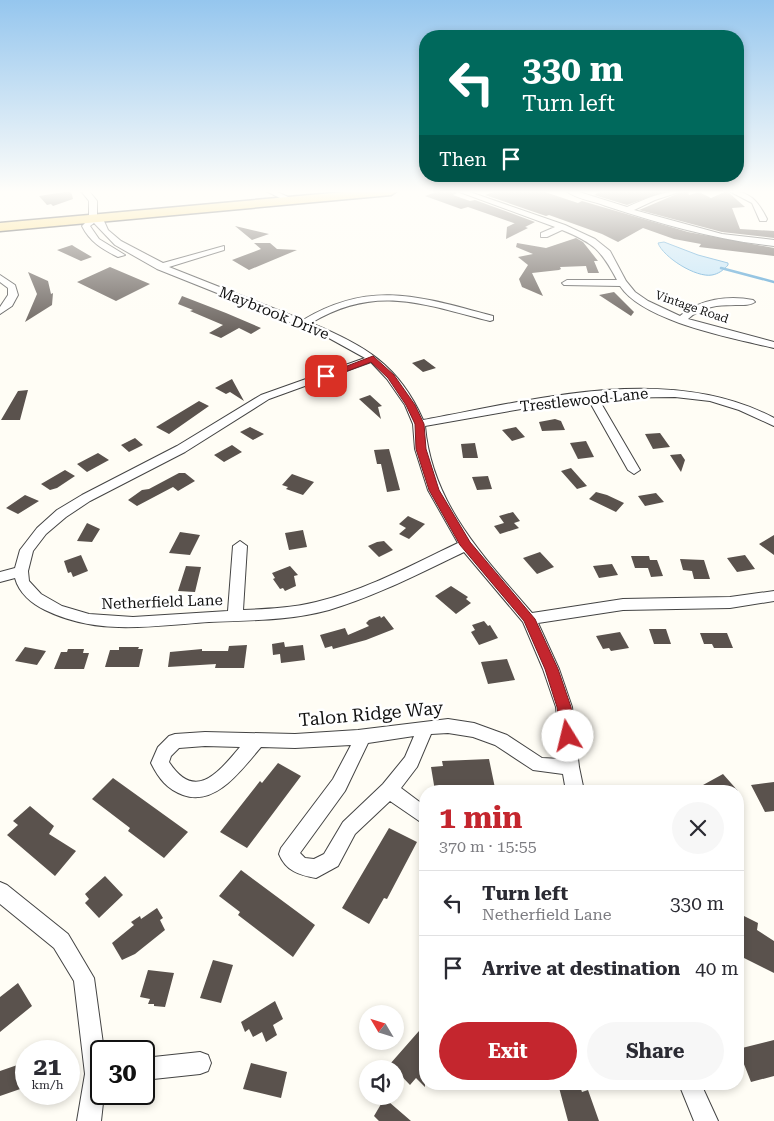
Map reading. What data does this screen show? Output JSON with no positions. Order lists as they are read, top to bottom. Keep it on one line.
{"streets":{"street":["Vintage Road","Maybrook Drive","Trestlewood Lane","Netherfield Lane","Talon Ridge Way"]},"crossings":[["Maybrook Drive","Trestlewood Lane"],["Maybrook Drive","Netherfield Lane"],["Maybrook Drive","Talon Ridge Way"]],"north":"top left","page":{"turn":["330 m","Turn left"],"then":"Then","heading":["1 min","370 m · 15:55"],"list":[{"name":"Turn left","note":"Netherfield Lane","value":"330 m"},{"name":"Arrive at destination","value":"40 m"}],"buttons":["Exit","Share"],"speed":"21 km/h","limit":"30"}}
